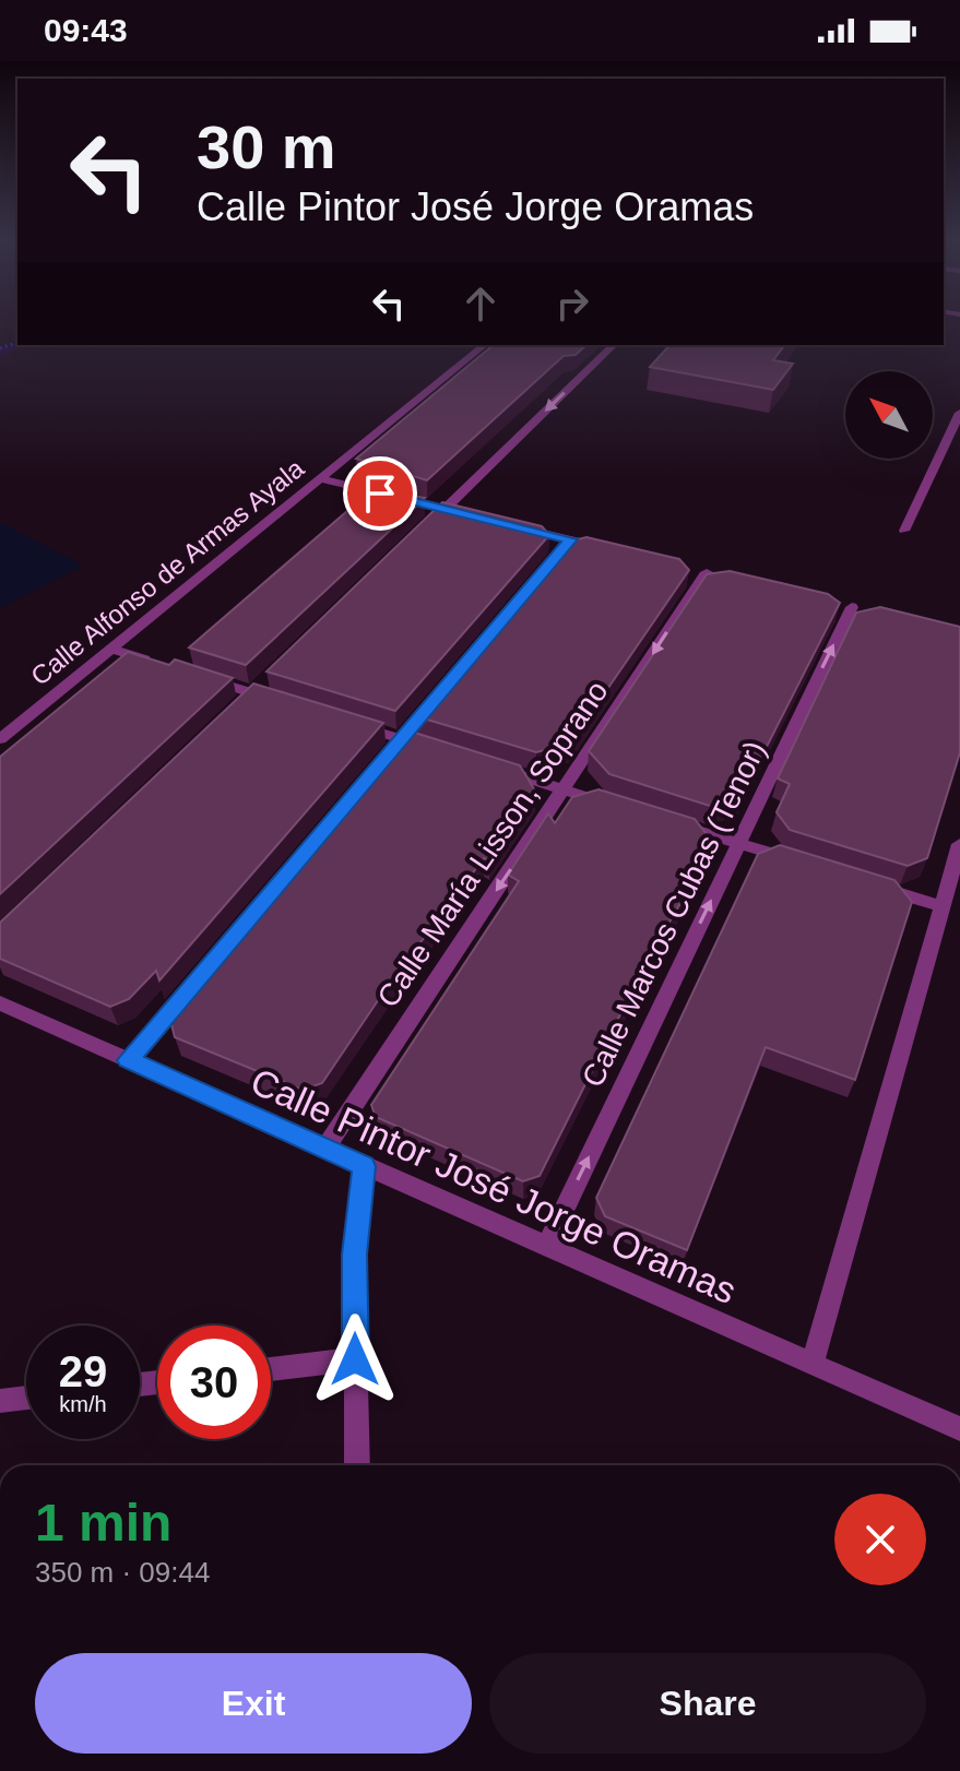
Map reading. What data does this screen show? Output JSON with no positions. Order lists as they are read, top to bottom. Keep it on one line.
{"streets":{"street":["Calle Alfonso de Armas Ayala","Calle María Lisson, Soprano","Calle Marcos Cubas (Tenor)","Calle Pintor José Jorge Oramas"]},"crossings":[["Calle María Lisson, Soprano","Calle Pintor José Jorge Oramas"],["Calle Marcos Cubas (Tenor)","Calle Pintor José Jorge Oramas"]],"one_way":["Calle María Lisson, Soprano","Calle Marcos Cubas (Tenor)"],"north":"top left","page":{"status":"09:43","turn":["30 m","Calle Pintor José Jorge Oramas"],"speed":"29 km/h","limit":"30","heading":["1 min","350 m · 09:44"],"buttons":["Exit","Share"]}}
